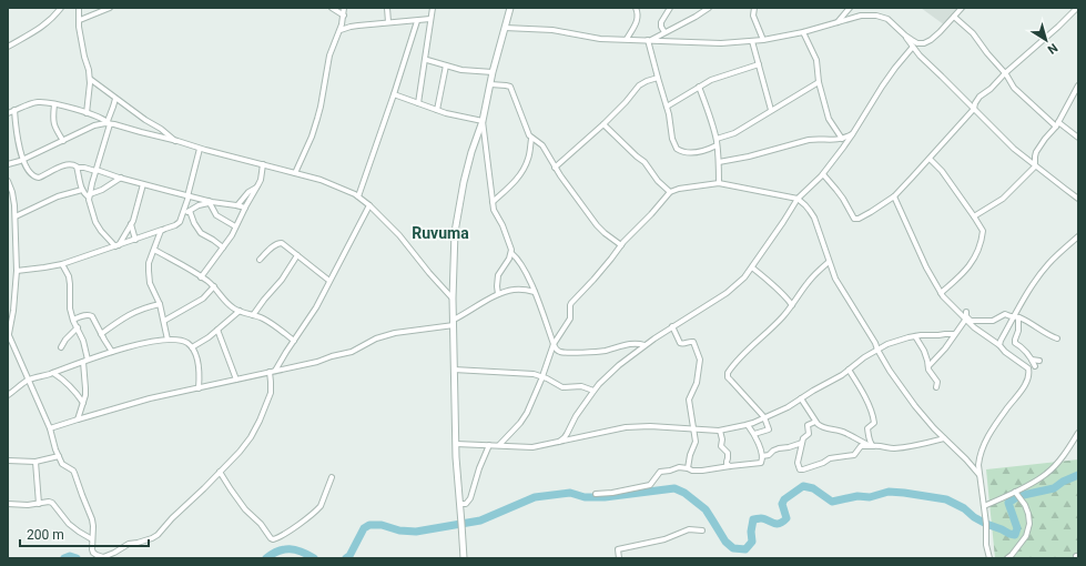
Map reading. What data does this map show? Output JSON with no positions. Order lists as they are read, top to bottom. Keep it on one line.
{"districts":["Ruvuma"],"scale_bar":"200 m","north":"bottom right"}
